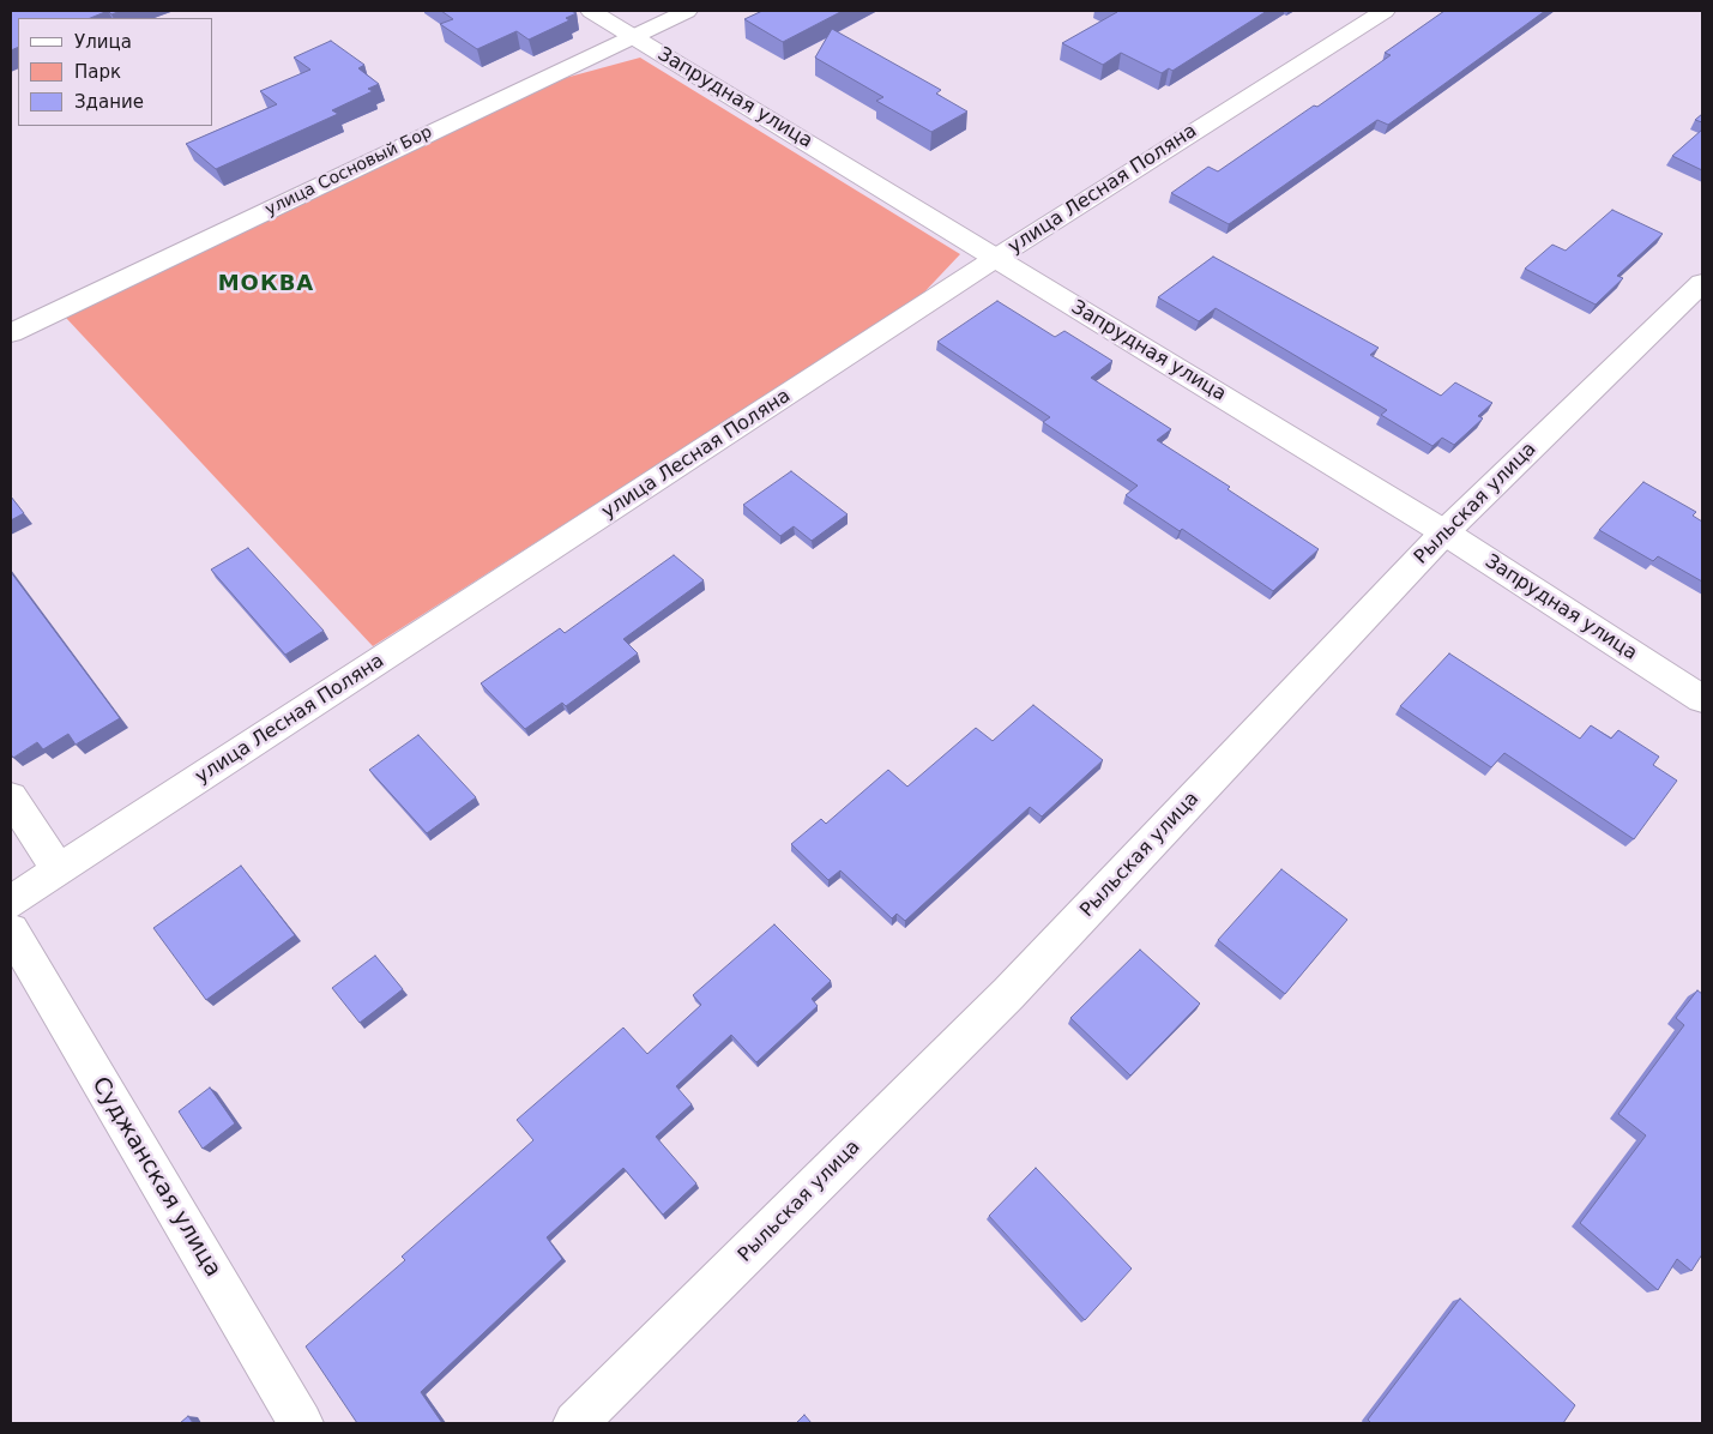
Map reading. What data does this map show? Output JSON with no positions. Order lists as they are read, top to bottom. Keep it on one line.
{"streets":{"street":["Запрудная улица","улица Сосновый Бор","улица Лесная Поляна","Рыльская улица","Суджанская улица"]},"crossings":[["Запрудная улица","улица Сосновый Бор"],["Запрудная улица","улица Лесная Поляна"],["Запрудная улица","Рыльская улица"]],"districts":["МОКВА"],"legend":["Улица","Парк","Здание"]}
